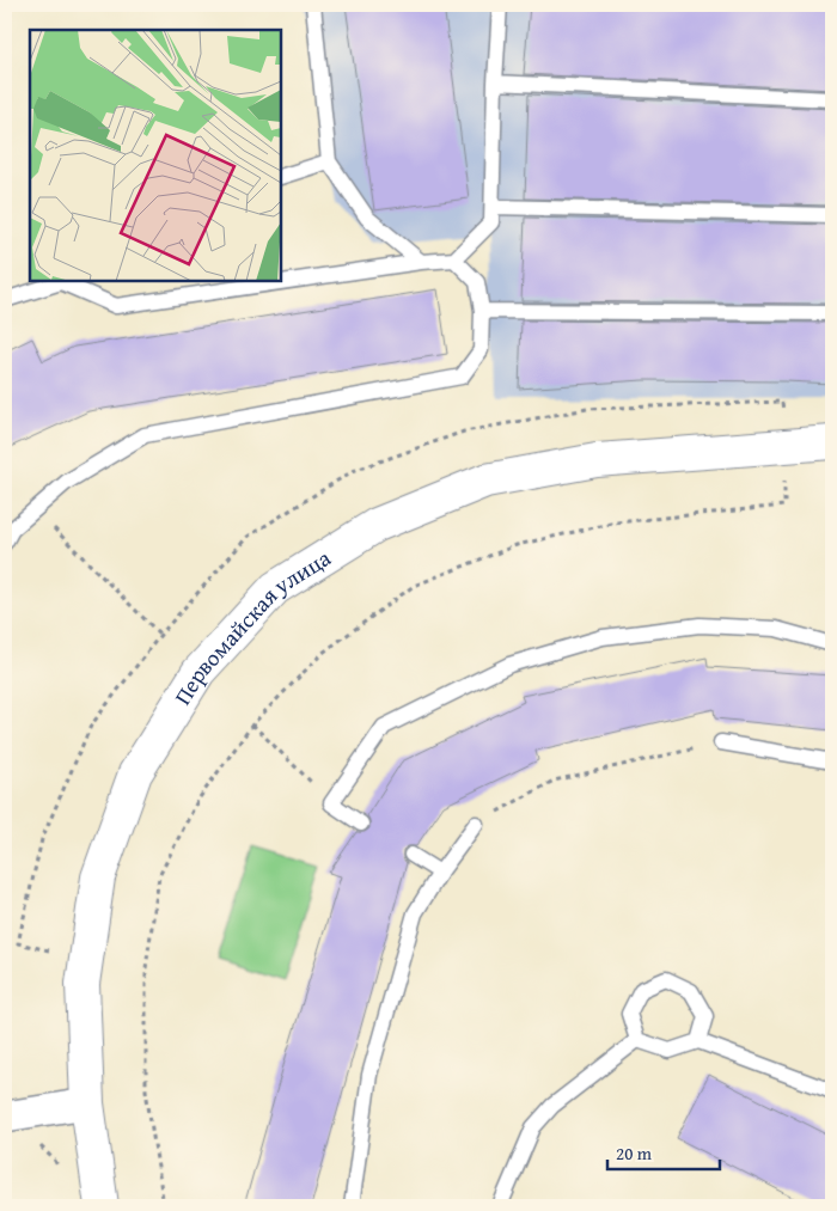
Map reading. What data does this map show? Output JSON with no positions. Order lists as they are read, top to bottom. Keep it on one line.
{"streets":{"street":["Первомайская улица"]},"scale_bar":"20 m"}
